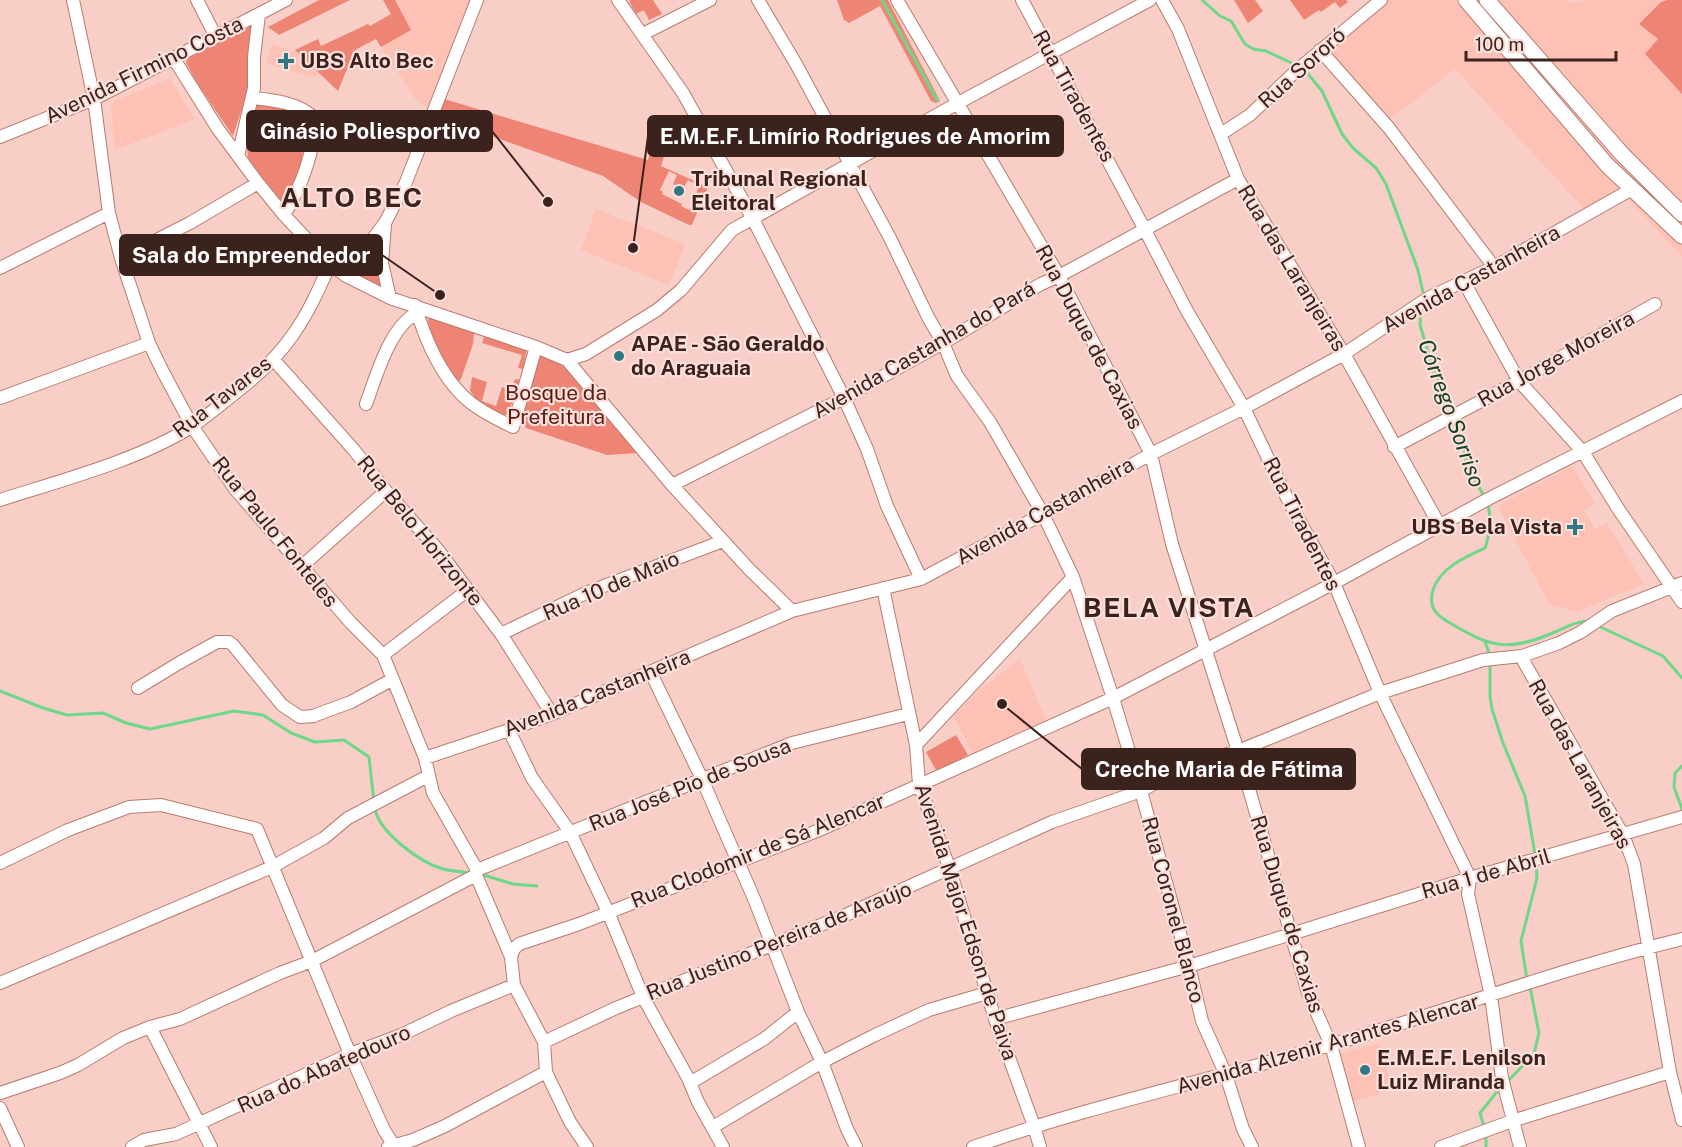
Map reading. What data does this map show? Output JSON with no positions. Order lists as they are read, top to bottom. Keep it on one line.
{"streets":{"street":["Rua Sororó","Avenida Firmino Costa","Rua Tiradentes","Rua das Laranjeiras","Avenida Castanheira","Rua Duque de Caxias","Avenida Castanha do Pará","Rua Jorge Moreira","Rua Tavares","Rua Belo Horizonte","Rua Paulo Fonteles","Rua 10 de Maio","Rua José Pio de Sousa","Rua Clodomir de Sá Alencar","Rua 1 de Abril","Rua Coronel Blanco","Avenida Major Edson de Paiva","Rua Justino Pereira de Araújo","Avenida Alzenir Arantes Alencar","Rua do Abatedouro"]},"crossings":[["Rua Sororó","Rua das Laranjeiras"],["Avenida Firmino Costa","Rua Paulo Fonteles"],["Rua Tiradentes","Avenida Castanheira"],["Rua Tiradentes","Avenida Castanha do Pará"],["Rua Tiradentes","Rua Clodomir de Sá Alencar"],["Rua Tiradentes","Rua 1 de Abril"],["Rua Tiradentes","Rua Justino Pereira de Araújo"],["Rua Tiradentes","Avenida Alzenir Arantes Alencar"],["Rua das Laranjeiras","Avenida Castanheira"],["Rua das Laranjeiras","Avenida Castanha do Pará"],["Rua das Laranjeiras","Rua Jorge Moreira"],["Rua das Laranjeiras","Rua Clodomir de Sá Alencar"],["Rua das Laranjeiras","Rua 1 de Abril"],["Rua das Laranjeiras","Rua Justino Pereira de Araújo"],["Rua das Laranjeiras","Avenida Alzenir Arantes Alencar"],["Avenida Castanheira","Rua Duque de Caxias"],["Avenida Castanheira","Rua Belo Horizonte"],["Avenida Castanheira","Rua Paulo Fonteles"],["Avenida Castanheira","Rua Coronel Blanco"],["Avenida Castanheira","Avenida Major Edson de Paiva"],["Rua Duque de Caxias","Avenida Castanha do Pará"],["Rua Duque de Caxias","Rua Clodomir de Sá Alencar"],["Rua Duque de Caxias","Rua 1 de Abril"],["Rua Duque de Caxias","Rua Justino Pereira de Araújo"],["Rua Duque de Caxias","Avenida Alzenir Arantes Alencar"],["Avenida Castanha do Pará","Rua Coronel Blanco"],["Rua Tavares","Rua Belo Horizonte"],["Rua Tavares","Rua Paulo Fonteles"],["Rua Belo Horizonte","Rua 10 de Maio"],["Rua Paulo Fonteles","Rua José Pio de Sousa"],["Rua Paulo Fonteles","Rua Clodomir de Sá Alencar"],["Rua José Pio de Sousa","Avenida Major Edson de Paiva"],["Rua Clodomir de Sá Alencar","Rua Coronel Blanco"],["Rua Clodomir de Sá Alencar","Avenida Major Edson de Paiva"],["Rua 1 de Abril","Rua Coronel Blanco"],["Rua 1 de Abril","Avenida Major Edson de Paiva"],["Rua Coronel Blanco","Rua Justino Pereira de Araújo"],["Rua Coronel Blanco","Avenida Alzenir Arantes Alencar"],["Avenida Major Edson de Paiva","Rua Justino Pereira de Araújo"],["Avenida Major Edson de Paiva","Avenida Alzenir Arantes Alencar"]],"districts":["ALTO BEC","BELA VISTA"],"water":["Córrego Sorriso"],"parks":["Bosque da Prefeitura"],"places":{"health":["UBS Alto Bec","UBS Bela Vista"],"other":["Tribunal Regional Eleitoral","Ginásio Poliesportivo","E.M.E.F. Limírio Rodrigues de Amorim","Sala do Empreendedor","APAE - São Geraldo do Araguaia","Creche Maria de Fátima","E.M.E.F. Lenilson Luiz Miranda"]},"scale_bar":"100 m"}
